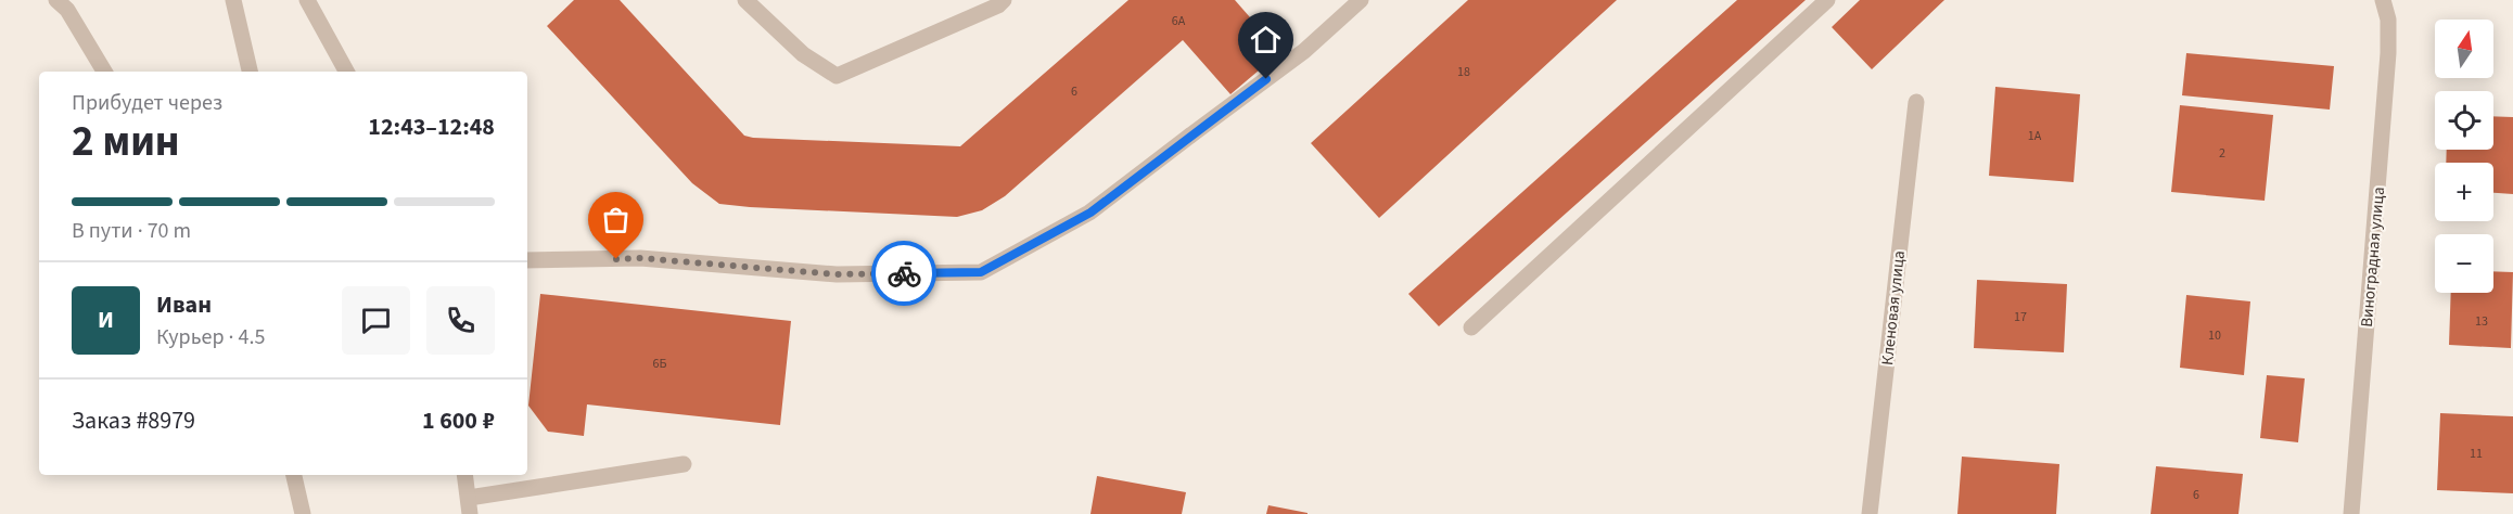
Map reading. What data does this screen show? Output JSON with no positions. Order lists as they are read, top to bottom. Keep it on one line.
{"streets":{"street":["Виноградная улица","Кленовая улица"]},"house_numbers":["6А","18","6","1А","2","17","13","10","6Б","11","6"],"north":"top","page":{"map_buttons":["+","−"],"heading":["2 мин","Прибудет через","12:43–12:48"],"panel":["Иван","Курьер · 4.5","Заказ #8979","1 600 ₽"],"bar":"В пути · 70 m","round":"И"}}
